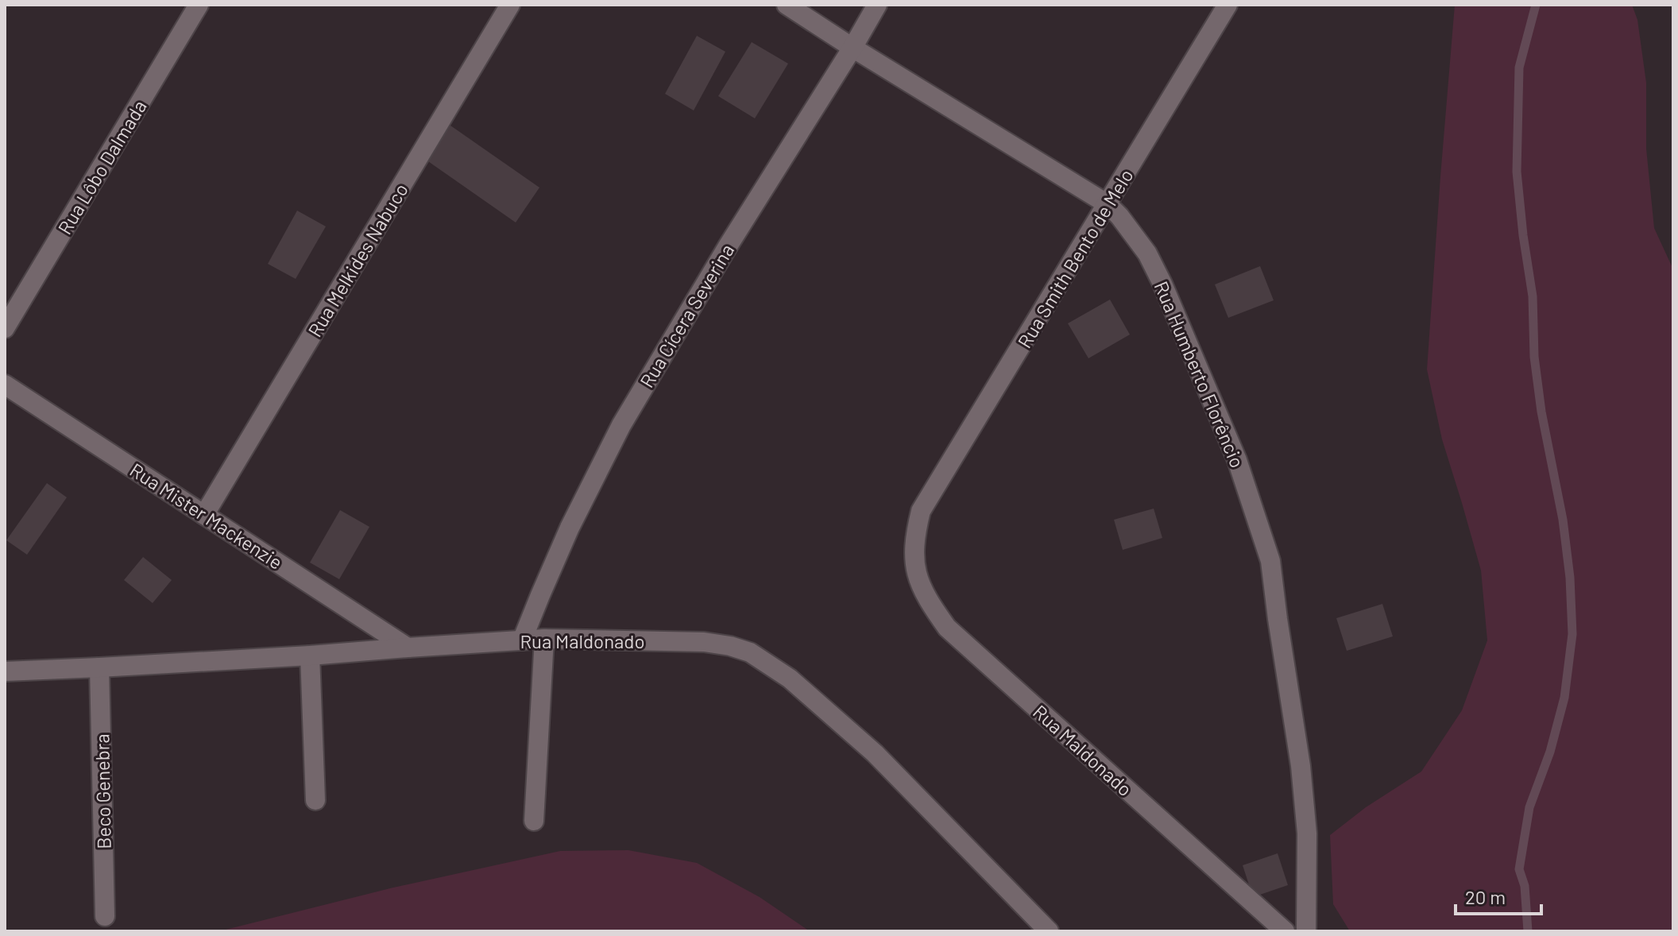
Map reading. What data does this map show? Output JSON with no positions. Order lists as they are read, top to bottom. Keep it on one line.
{"streets":{"street":["Rua Lôbo Dalmada","Rua Smith Bento de Melo","Rua Melkides Nabuco","Rua Cícera Severina","Rua Humberto Florêncio","Rua Mister Mackenzie","Rua Maldonado","Beco Genebra"]},"crossings":[["Rua Smith Bento de Melo","Rua Humberto Florêncio"],["Rua Smith Bento de Melo","Rua Maldonado"],["Rua Melkides Nabuco","Rua Mister Mackenzie"],["Rua Cícera Severina","Rua Humberto Florêncio"],["Rua Cícera Severina","Rua Maldonado"],["Rua Mister Mackenzie","Rua Maldonado"],["Rua Maldonado","Beco Genebra"]],"scale_bar":"20 m"}
